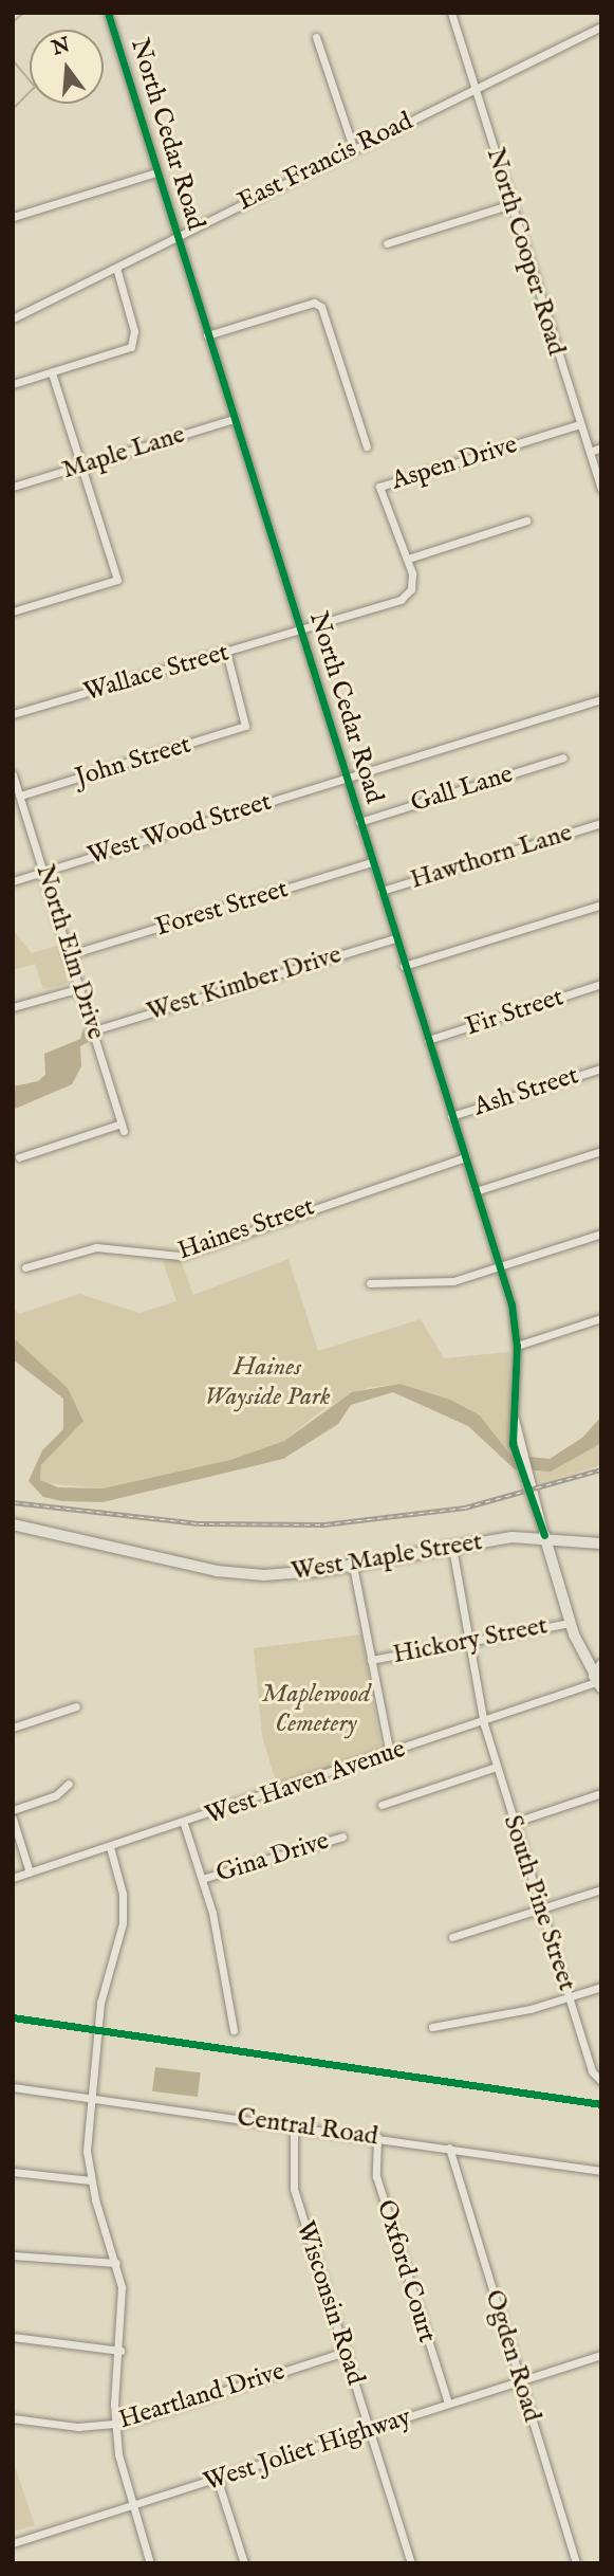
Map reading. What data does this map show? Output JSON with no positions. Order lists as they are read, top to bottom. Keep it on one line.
{"streets":{"main road":["North Cedar Road","West Maple Street"],"street":["East Francis Road","North Cooper Road","Maple Lane","Aspen Drive","Wallace Street","John Street","Gall Lane","West Wood Street","Hawthorn Lane","Forest Street","North Elm Drive","West Kimber Drive","Fir Street","Ash Street","Haines Street","Hickory Street","West Haven Avenue","Gina Drive","South Pine Street","Central Road","Oxford Court","Wisconsin Road","Ogden Road","Heartland Drive","West Joliet Highway"]},"crossings":[["North Cedar Road","East Francis Road"],["North Cedar Road","Maple Lane"],["North Cedar Road","Aspen Drive"],["North Cedar Road","Wallace Street"],["North Cedar Road","Gall Lane"],["North Cedar Road","West Wood Street"],["North Cedar Road","Hawthorn Lane"],["North Cedar Road","Forest Street"],["North Cedar Road","West Kimber Drive"],["North Cedar Road","Fir Street"],["North Cedar Road","Ash Street"],["North Cedar Road","Haines Street"],["North Cedar Road","West Maple Street"],["North Cedar Road","Hickory Street"],["North Cedar Road","West Haven Avenue"],["East Francis Road","North Cooper Road"],["North Cooper Road","Aspen Drive"],["Aspen Drive","Wallace Street"],["Wallace Street","John Street"],["John Street","North Elm Drive"],["West Wood Street","North Elm Drive"],["Forest Street","North Elm Drive"],["North Elm Drive","West Kimber Drive"],["West Maple Street","South Pine Street"],["Hickory Street","South Pine Street"],["West Haven Avenue","South Pine Street"],["Central Road","Oxford Court"],["Central Road","Wisconsin Road"],["Central Road","Ogden Road"],["Oxford Court","West Joliet Highway"],["Wisconsin Road","Heartland Drive"],["Wisconsin Road","West Joliet Highway"],["Ogden Road","West Joliet Highway"]],"parks":["Haines Wayside Park","Maplewood Cemetery"],"north":"top"}
